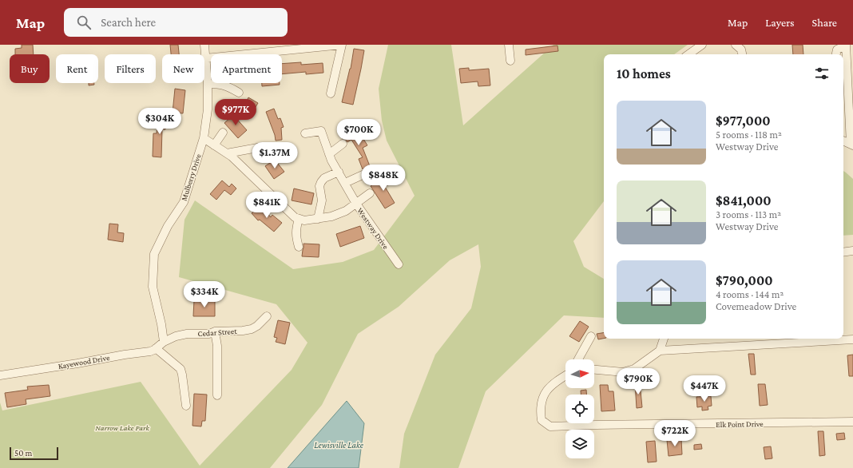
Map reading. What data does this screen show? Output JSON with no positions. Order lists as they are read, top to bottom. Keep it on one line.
{"streets":{"street":["Mulberry Drive","Westway Drive","Cedar Street","Kayewood Drive","Elk Point Drive"]},"crossings":[["Mulberry Drive","Cedar Street"],["Mulberry Drive","Kayewood Drive"],["Cedar Street","Kayewood Drive"]],"water":["Lewisville Lake"],"parks":["Narrow Lake Park"],"scale_bar":"50 m","north":"right","page":{"header":"Map","search":"Search here","nav":["Map","Layers","Share"],"chip":["Buy","Rent","Filters","New","Apartment"],"heading":"10 homes","list":[{"name":"$977,000","note":"5 rooms · 118 m² · Westway Drive"},{"name":"$841,000","note":"3 rooms · 113 m² · Westway Drive"},{"name":"$790,000","note":"4 rooms · 144 m² · Covemeadow Drive"}],"price":["$977K","$304K","$700K","$1.37M","$848K","$841K","$334K","$790K","$447K","$722K"],"scale":"50 m"}}
